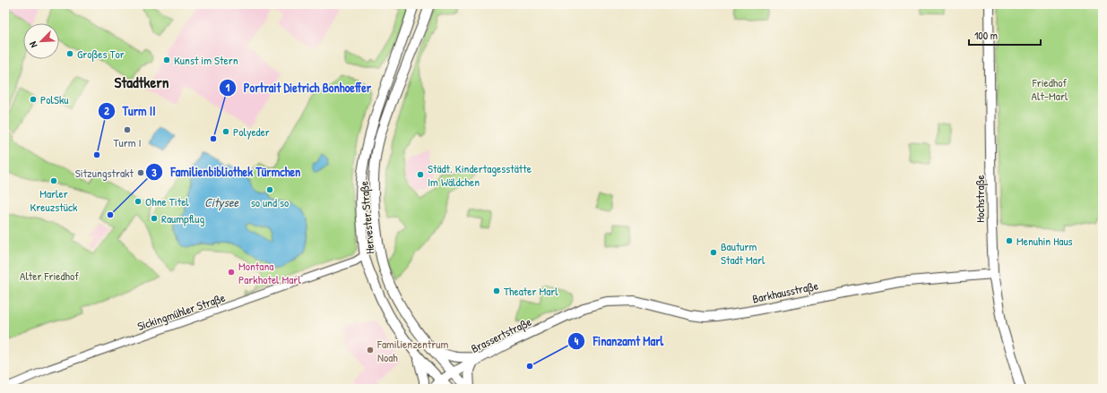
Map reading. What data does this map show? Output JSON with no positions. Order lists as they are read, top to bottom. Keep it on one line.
{"streets":{"main road":["Hochstraße","Hervester Straße","Barkhausstraße","Brassertstraße"],"street":["Sickingmühler Straße"]},"crossings":[["Hochstraße","Barkhausstraße"],["Hervester Straße","Sickingmühler Straße"],["Hervester Straße","Brassertstraße"],["Barkhausstraße","Brassertstraße"]],"districts":["Stadtkern"],"water":["Citysee"],"parks":["Friedhof Alt-Marl","Alter Friedhof"],"places":["Großes Tor","Kunst im Stern","PolSku","Turm I","Polyeder","Portrait Dietrich Bonhoeffer","Turm II","Sitzungstrakt","Städt. Kindertagesstätte Im Wäldchen","Marler Kreuzstück","so und so","Ohne Titel","Familienbibliothek Türmchen","Raumpflug","Menuhin Haus","Bauturm Stadt Marl","Montana Parkhotel Marl","Theater Marl","Familienzentrum Noah","Finanzamt Marl"],"scale_bar":"100 m","north":"bottom left"}
